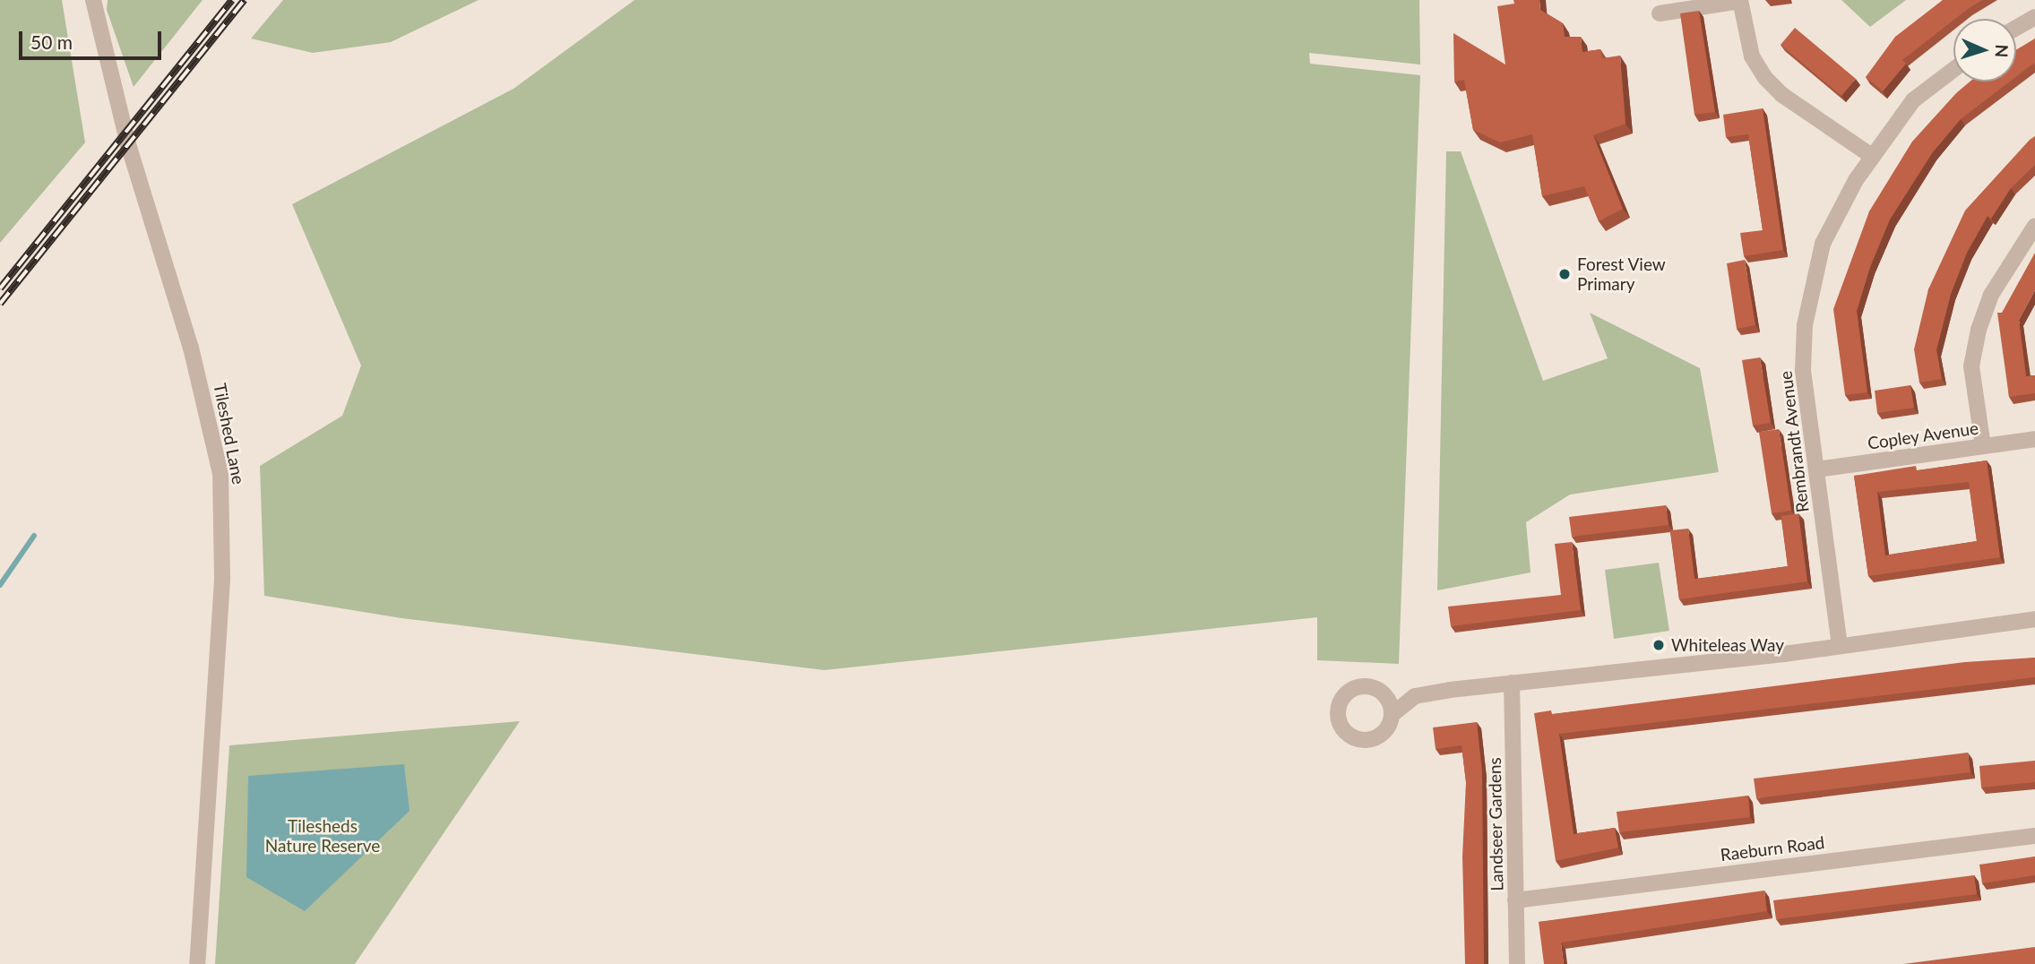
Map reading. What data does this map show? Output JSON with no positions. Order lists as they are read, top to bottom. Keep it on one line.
{"streets":{"street":["Tileshed Lane","Copley Avenue","Rembrandt Avenue","Landseer Gardens","Raeburn Road"]},"crossings":[["Copley Avenue","Rembrandt Avenue"],["Landseer Gardens","Raeburn Road"]],"parks":["Tilesheds Nature Reserve"],"places":["Forest View Primary","Whiteleas Way"],"scale_bar":"50 m","north":"right"}
